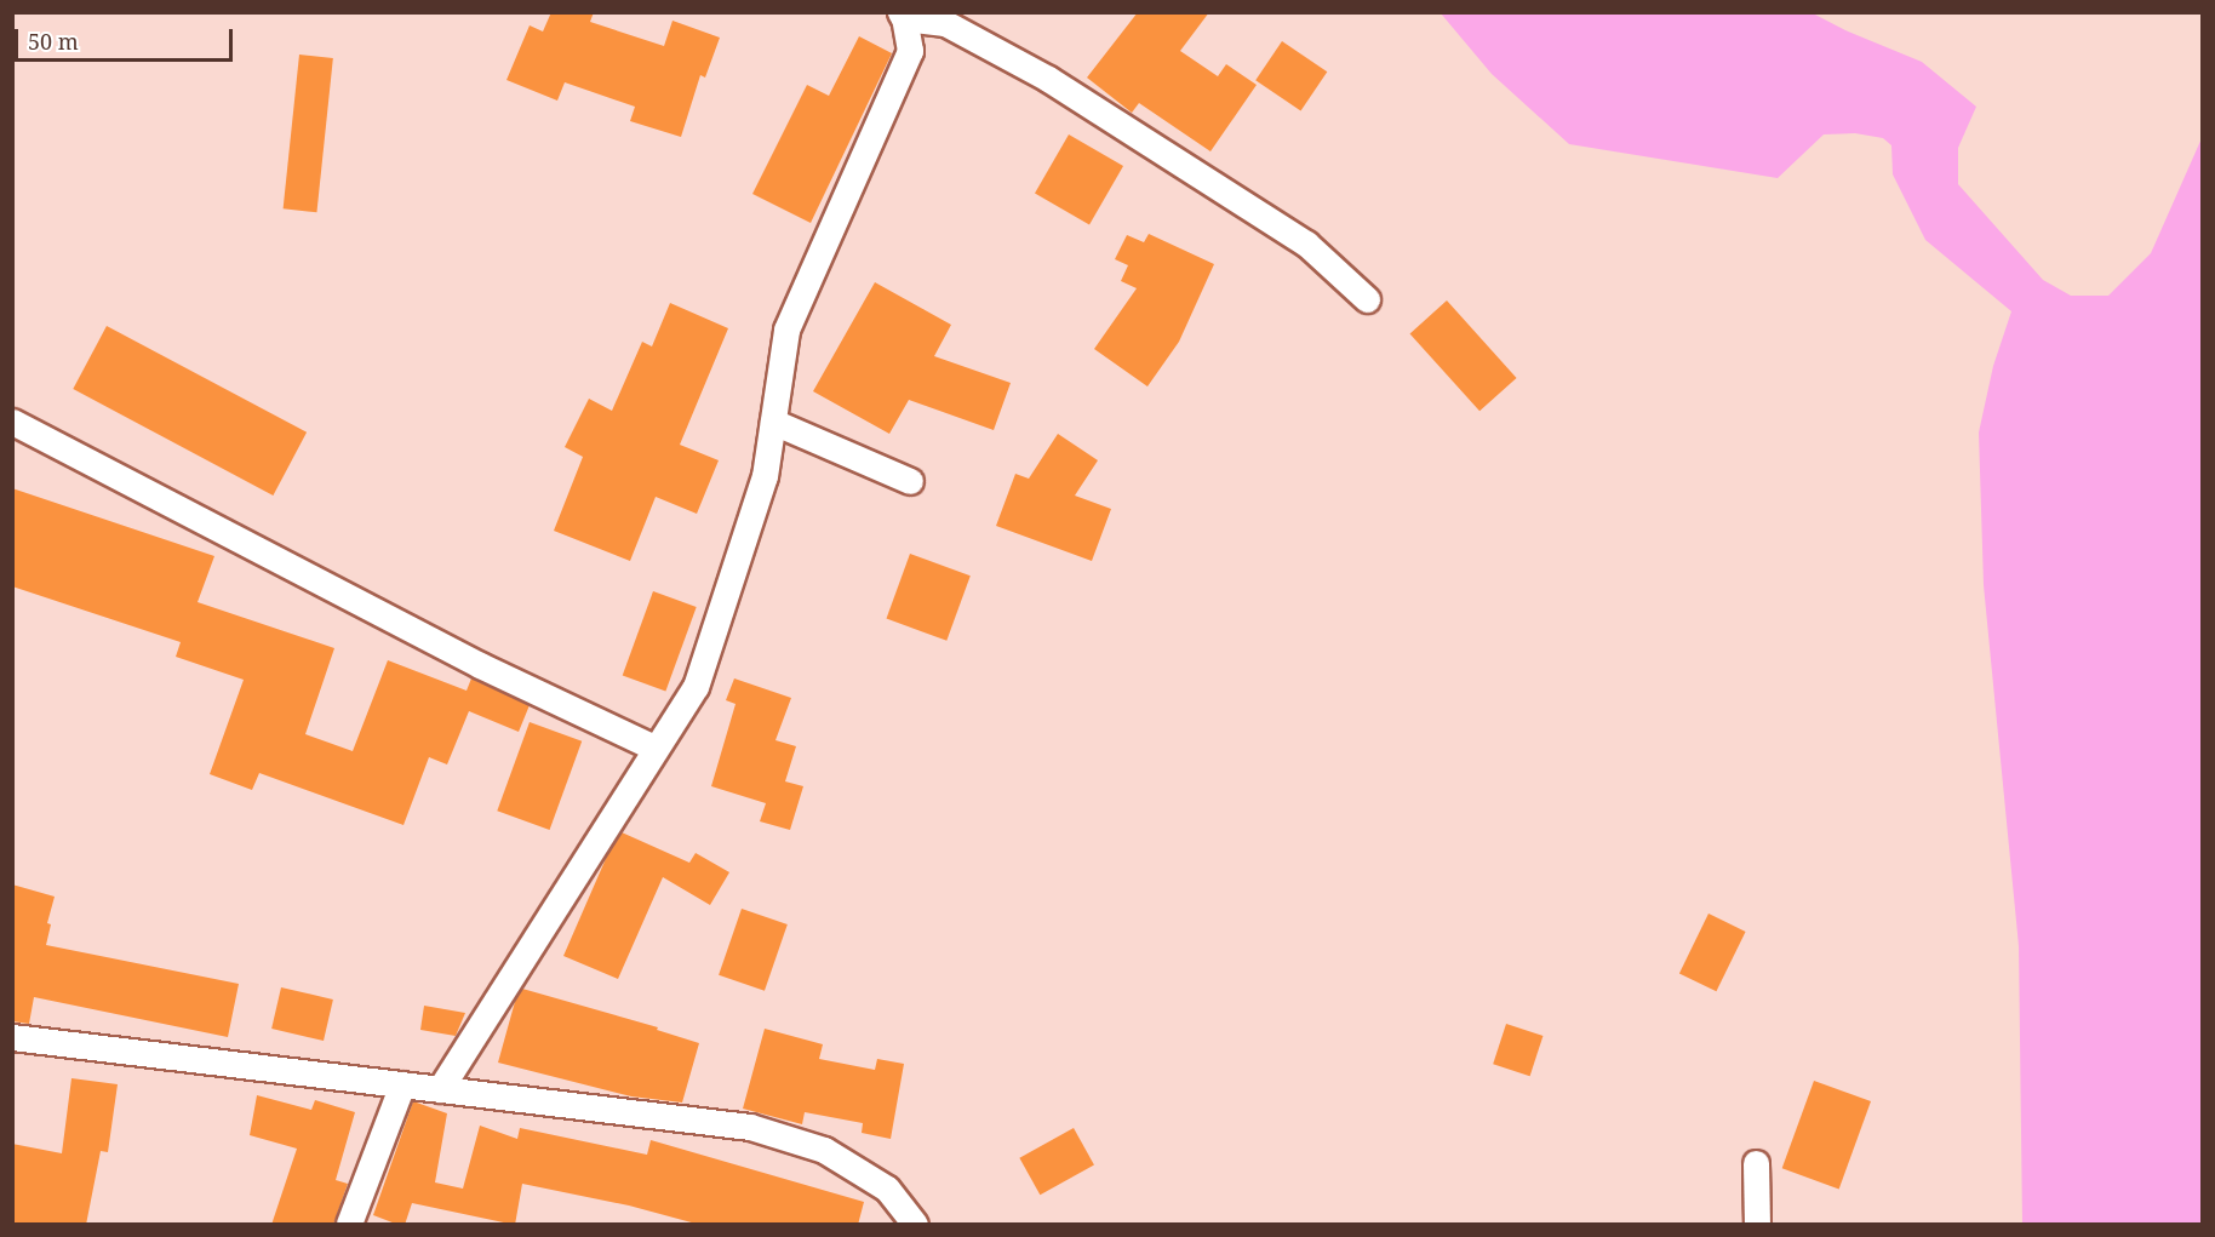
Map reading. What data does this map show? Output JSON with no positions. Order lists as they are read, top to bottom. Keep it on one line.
{"scale_bar":"50 m"}
